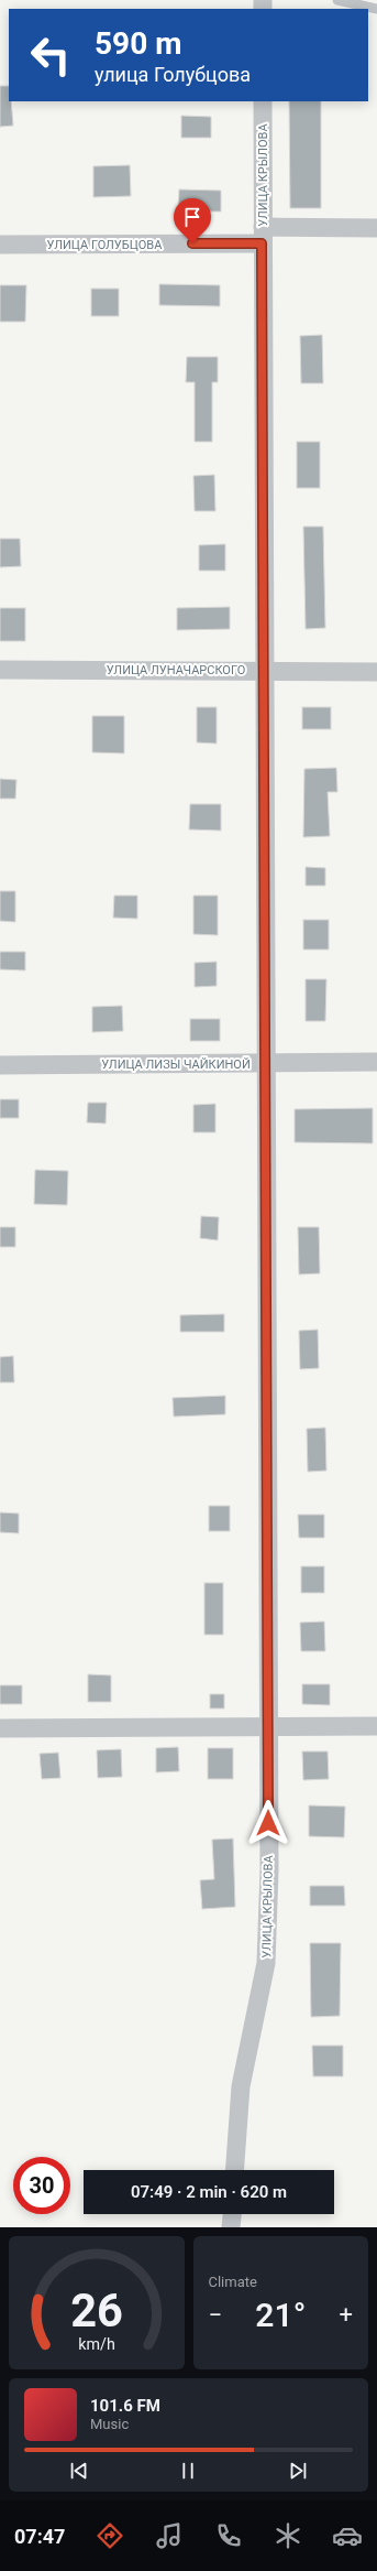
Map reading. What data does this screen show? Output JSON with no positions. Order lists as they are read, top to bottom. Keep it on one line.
{"streets":{"street":["УЛИЦА КРЫЛОВА","УЛИЦА ГОЛУБЦОВА","УЛИЦА ЛУНАЧАРСКОГО","УЛИЦА ЛИЗЫ ЧАЙКИНОЙ"]},"crossings":[["УЛИЦА КРЫЛОВА","УЛИЦА ГОЛУБЦОВА"],["УЛИЦА КРЫЛОВА","УЛИЦА ЛУНАЧАРСКОГО"],["УЛИЦА КРЫЛОВА","УЛИЦА ЛИЗЫ ЧАЙКИНОЙ"]],"page":{"turn":["590 m","улица Голубцова"],"limit":"30","trip":"07:49 · 2 min · 620 m","tile":"Climate","heat":["−","21°","+"],"song":["101.6 FM","Music"],"tabs":"07:47","gauge":["26","km/h"]}}
